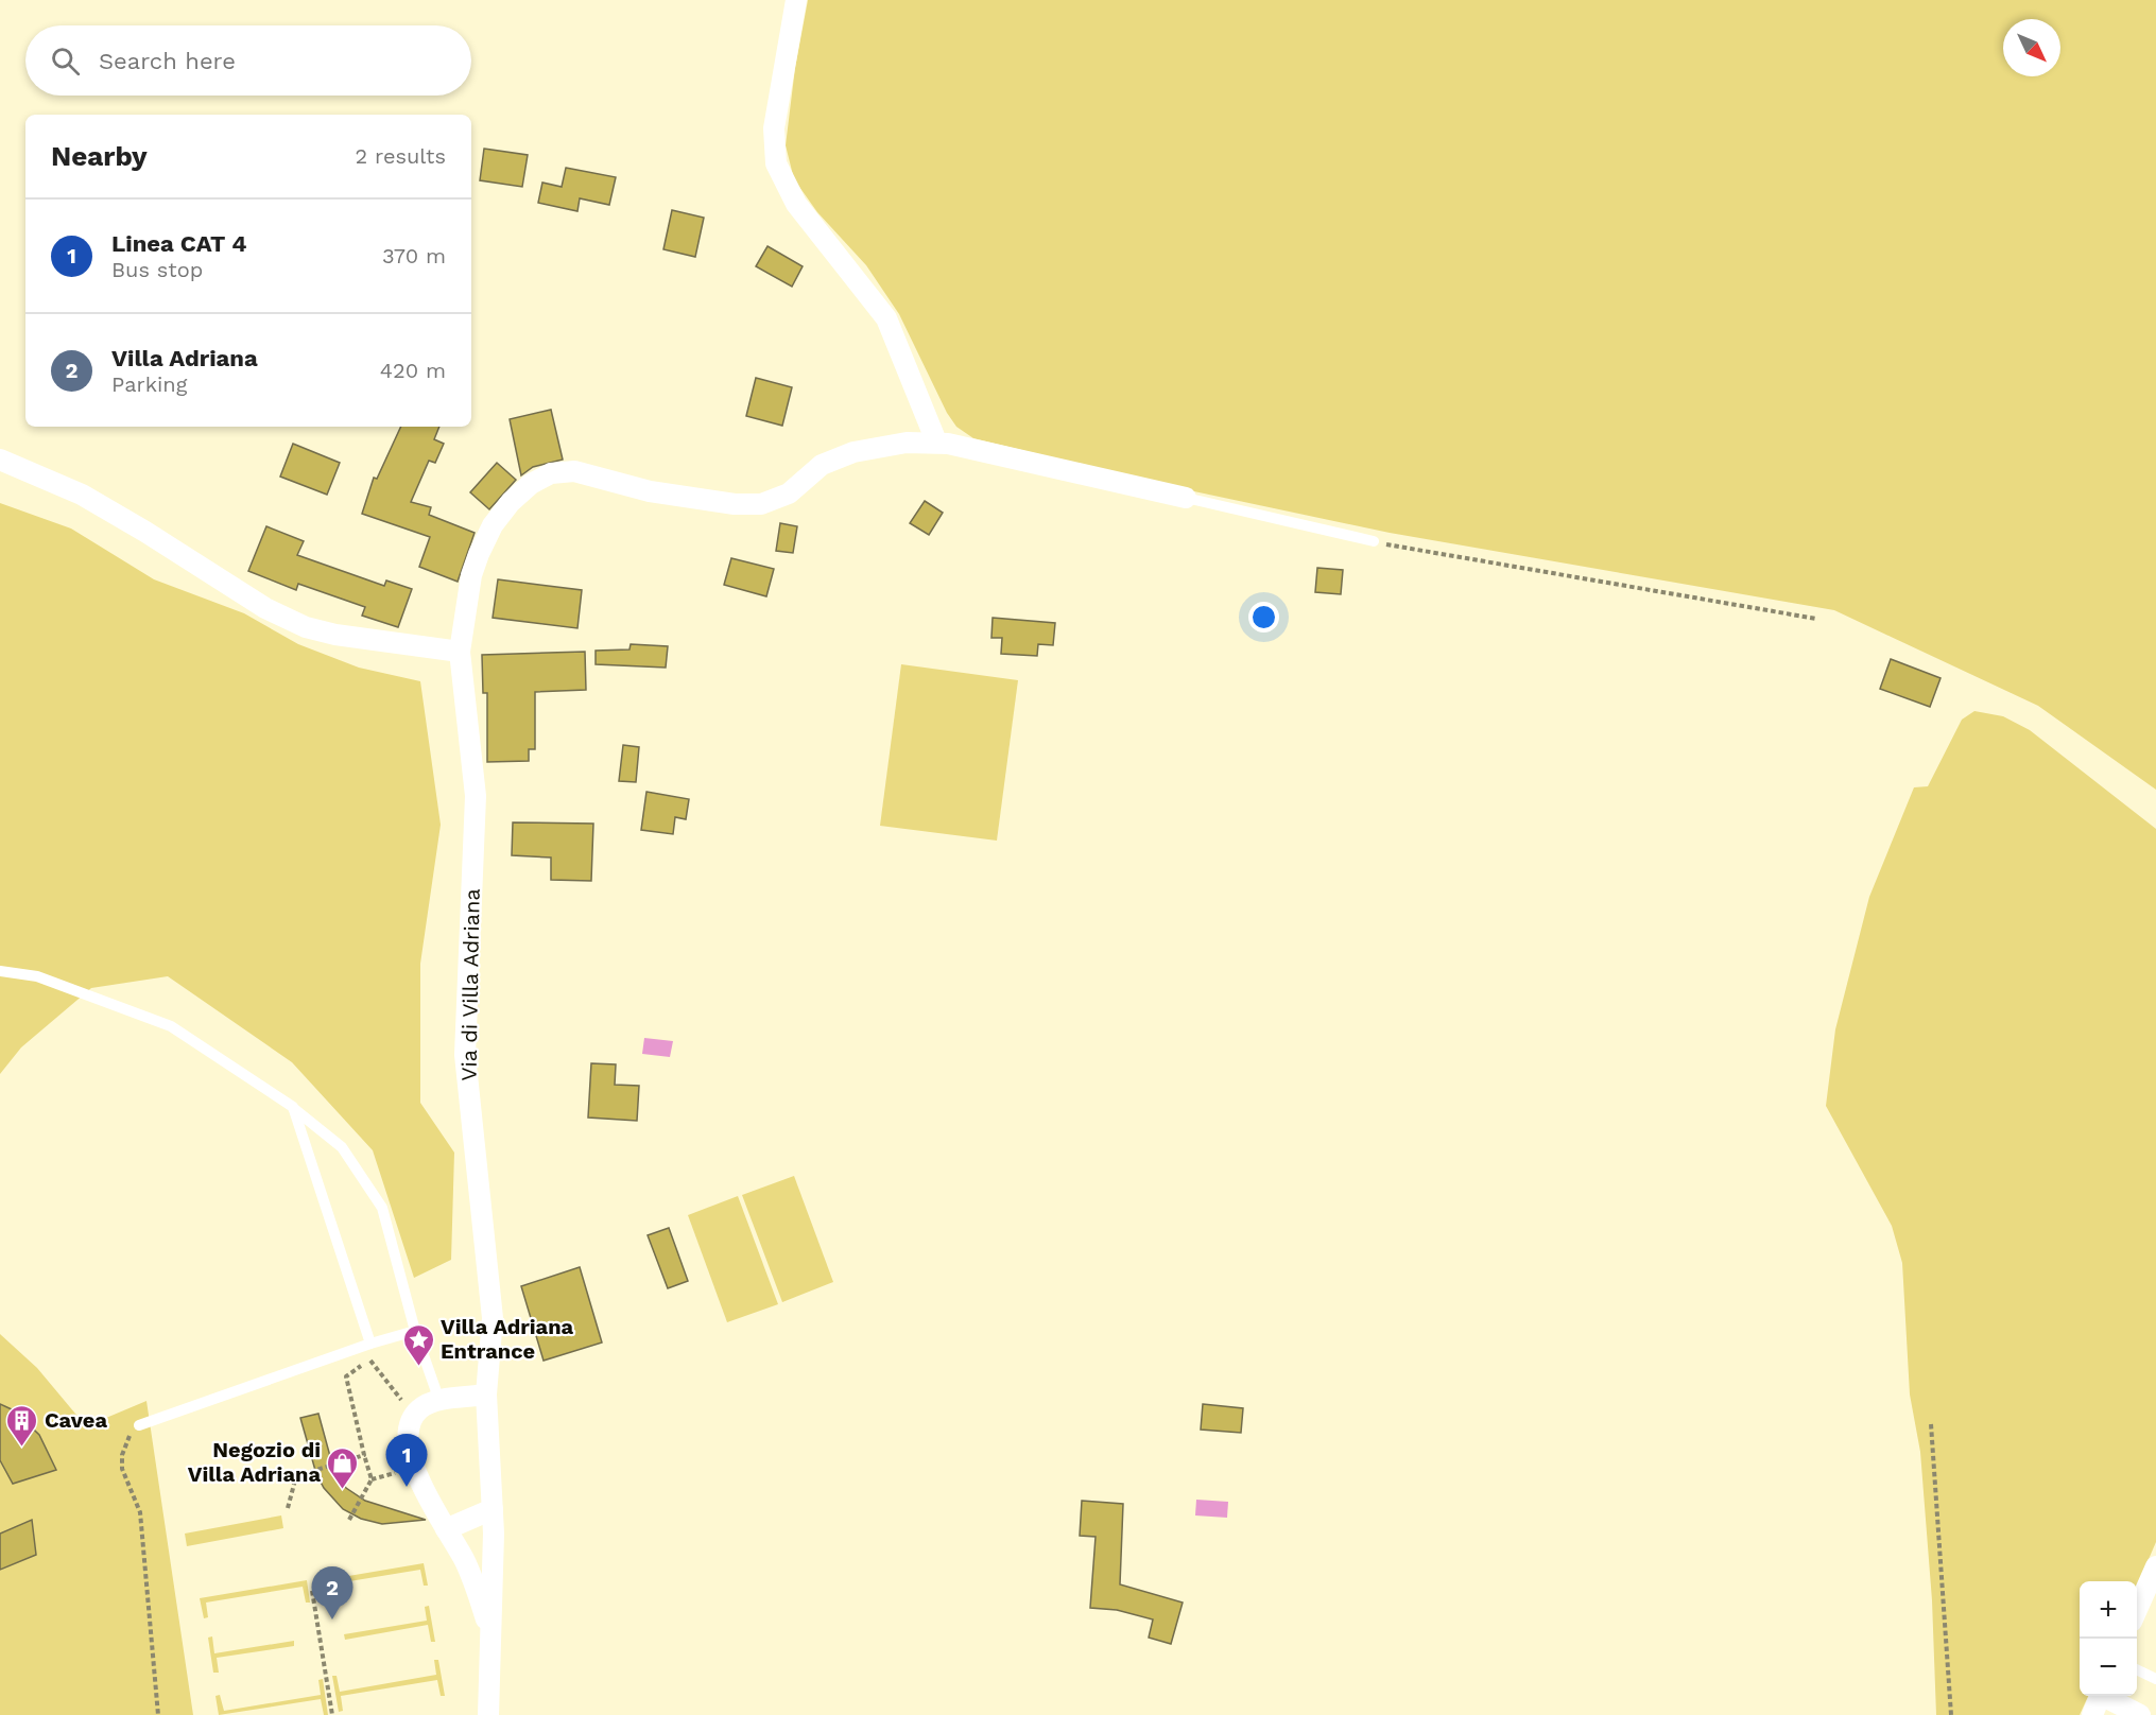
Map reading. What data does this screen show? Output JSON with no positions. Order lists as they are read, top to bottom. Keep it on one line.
{"streets":{"street":["Via di Villa Adriana"]},"places":{"place":["Villa Adriana Entrance"],"building":["Cavea"],"shop":["Negozio di Villa Adriana"]},"north":"bottom right","page":{"search":"Search here","heading":["Nearby","2 results"],"list":[{"mark":"1","name":"Linea CAT 4","note":"Bus stop","value":"370 m"},{"mark":"2","name":"Villa Adriana","note":"Parking","value":"420 m"}],"pins":["1","2"],"map_buttons":["+","−"]}}
